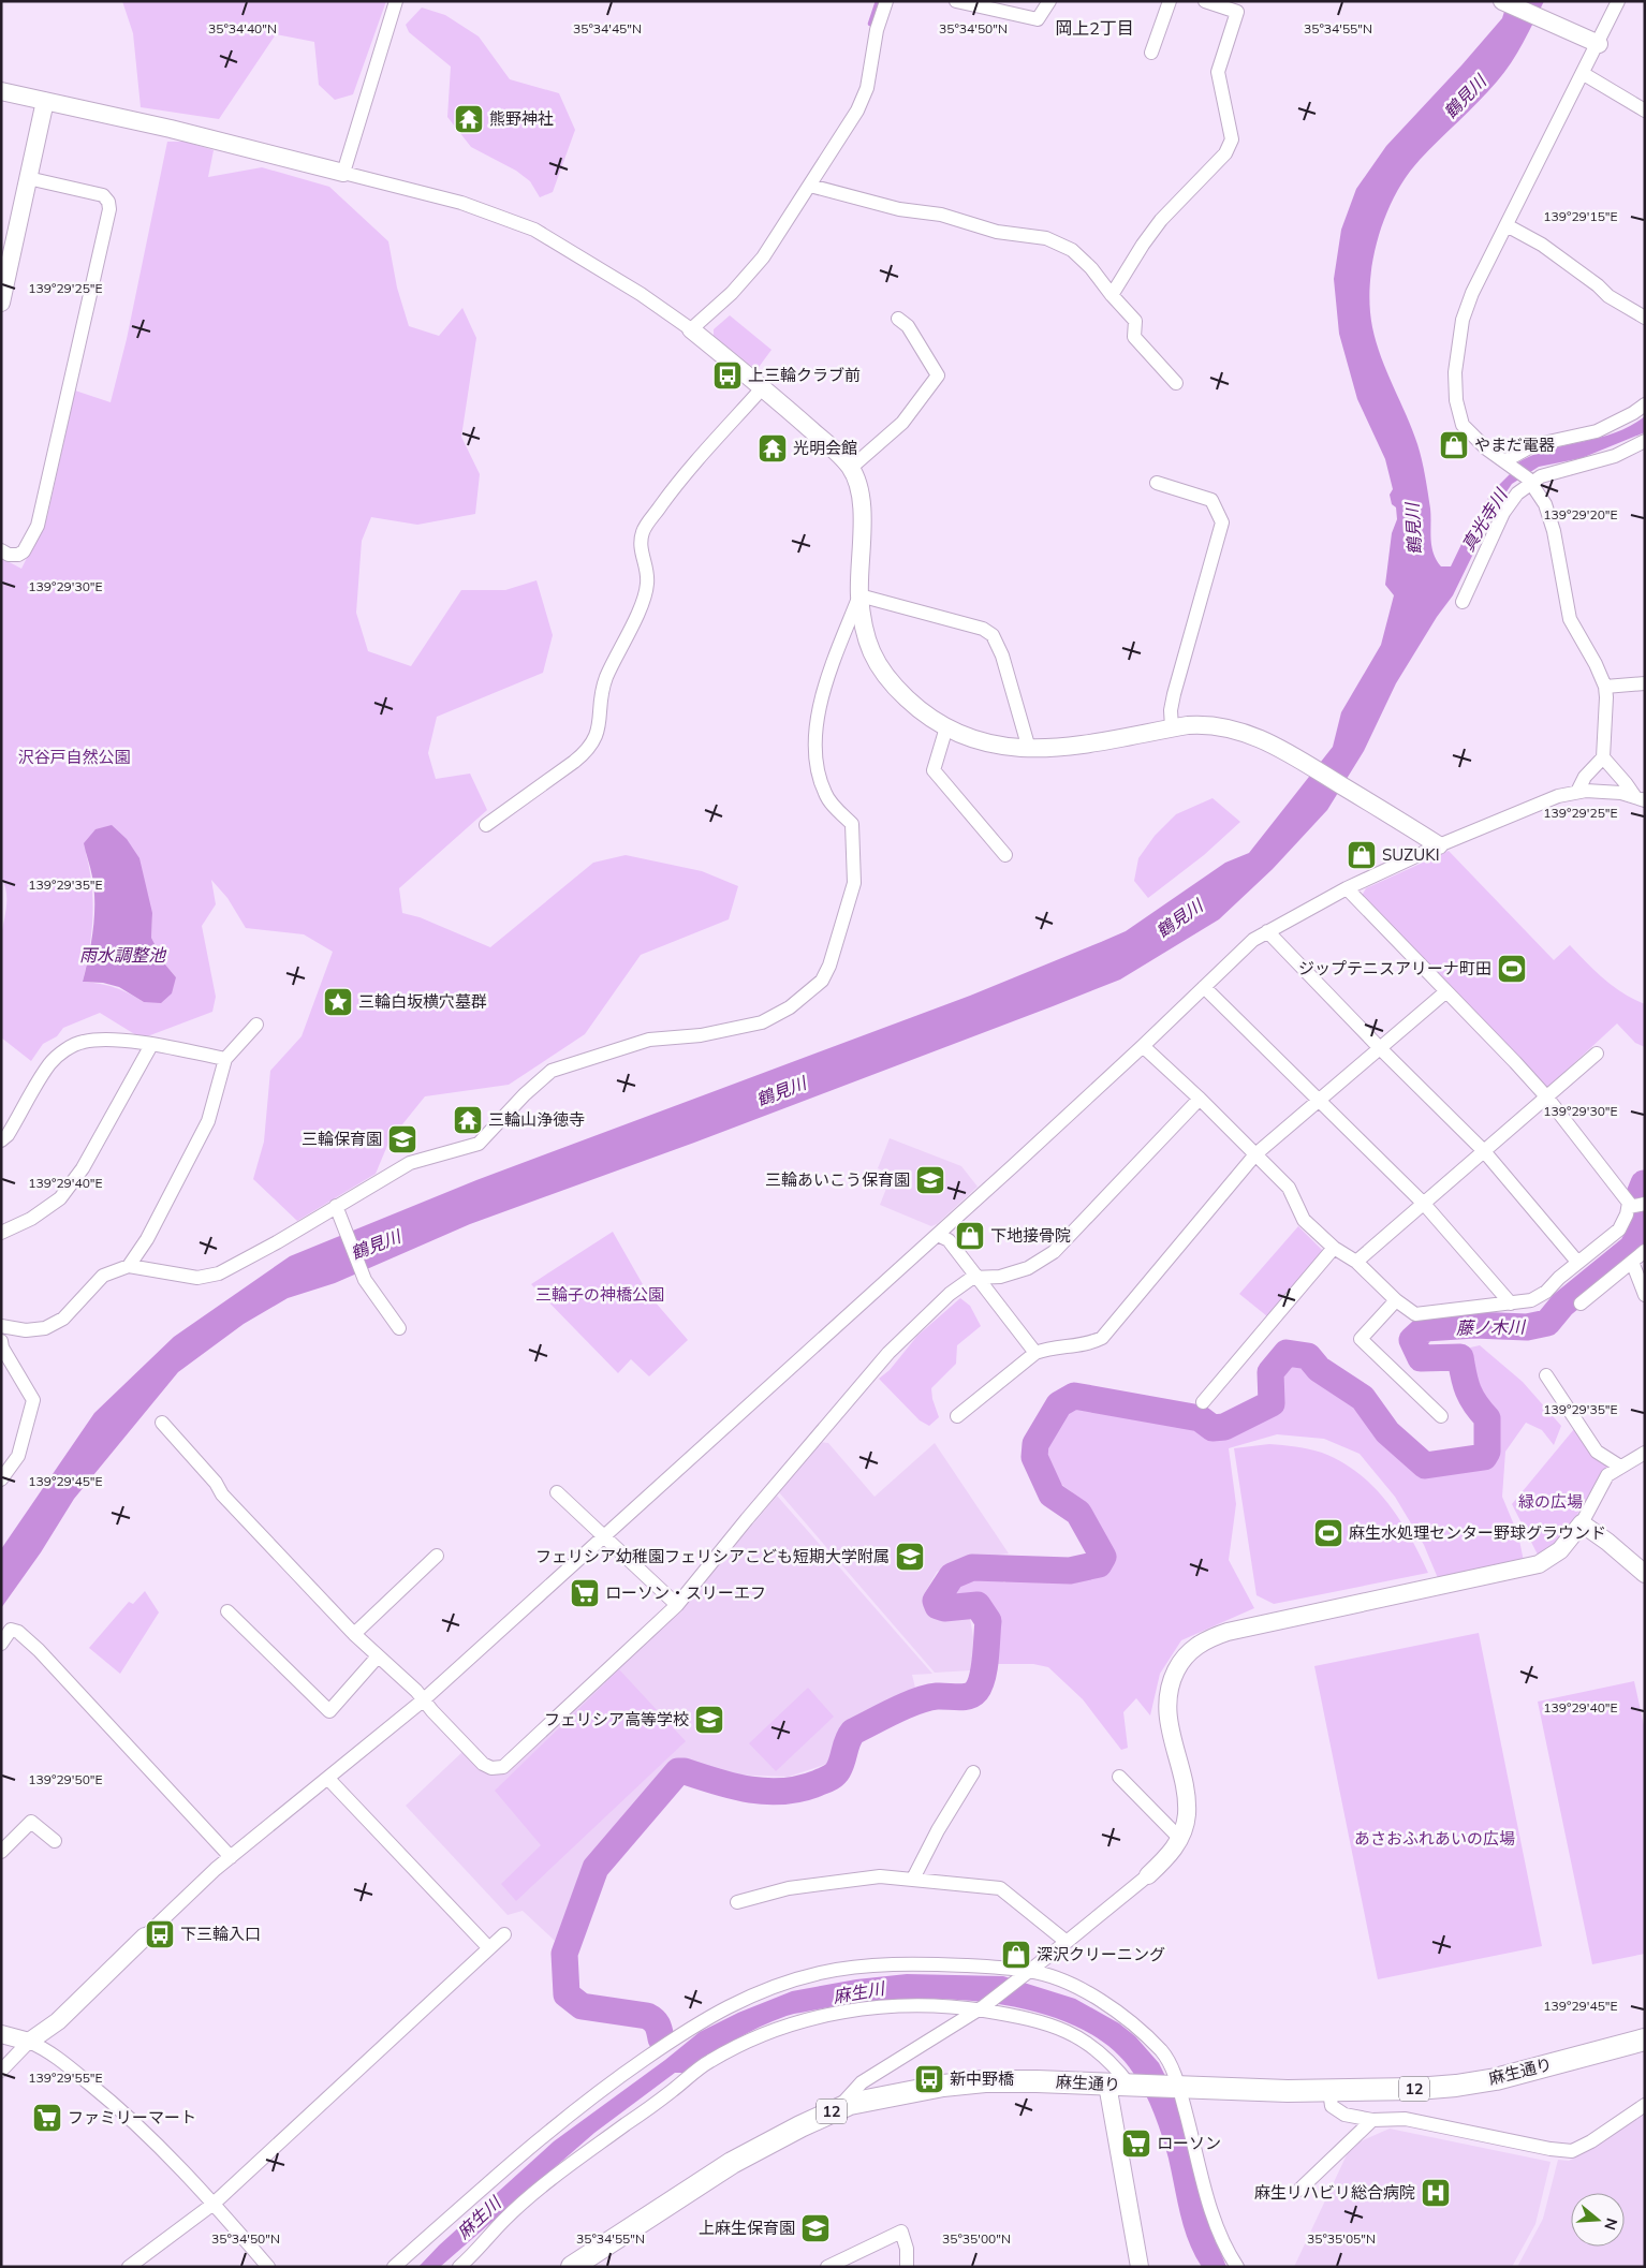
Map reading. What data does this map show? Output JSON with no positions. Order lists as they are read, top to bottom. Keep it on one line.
{"streets":{"main road":["麻生通り","12"]},"districts":["岡上2丁目"],"water":["鶴見川","真光寺川","雨水調整池","藤ノ木川","麻生川"],"parks":["沢谷戸自然公園","三輪子の神橋公園","緑の広場","あさおふれあいの広場"],"places":{"temple":["熊野神社","光明会館","三輪山浄徳寺"],"bus stop":["上三輪クラブ前","下三輪入口","新中野橋"],"shop":["やまだ電器","SUZUKI","下地接骨院","深沢クリーニング"],"sports":["ジップテニスアリーナ町田","麻生水処理センター野球グラウンド"],"place":["三輪白坂横穴墓群"],"school or university":["三輪保育園","三輪あいこう保育園","フェリシア幼稚園フェリシアこども短期大学附属","フェリシア高等学校","上麻生保育園"],"supermarket":["ローソン・スリーエフ","ファミリーマート","ローソン"],"hospital":["麻生リハビリ総合病院"]},"north":"right","coordinates":["35°34'40\"N","35°34'45\"N","35°34'50\"N","35°34'55\"N","139°29'15\"E","139°29'25\"E","139°29'20\"E","139°29'30\"E","139°29'35\"E","139°29'40\"E","139°29'45\"E","139°29'50\"E","139°29'55\"E","35°35'00\"N","35°35'05\"N"]}
